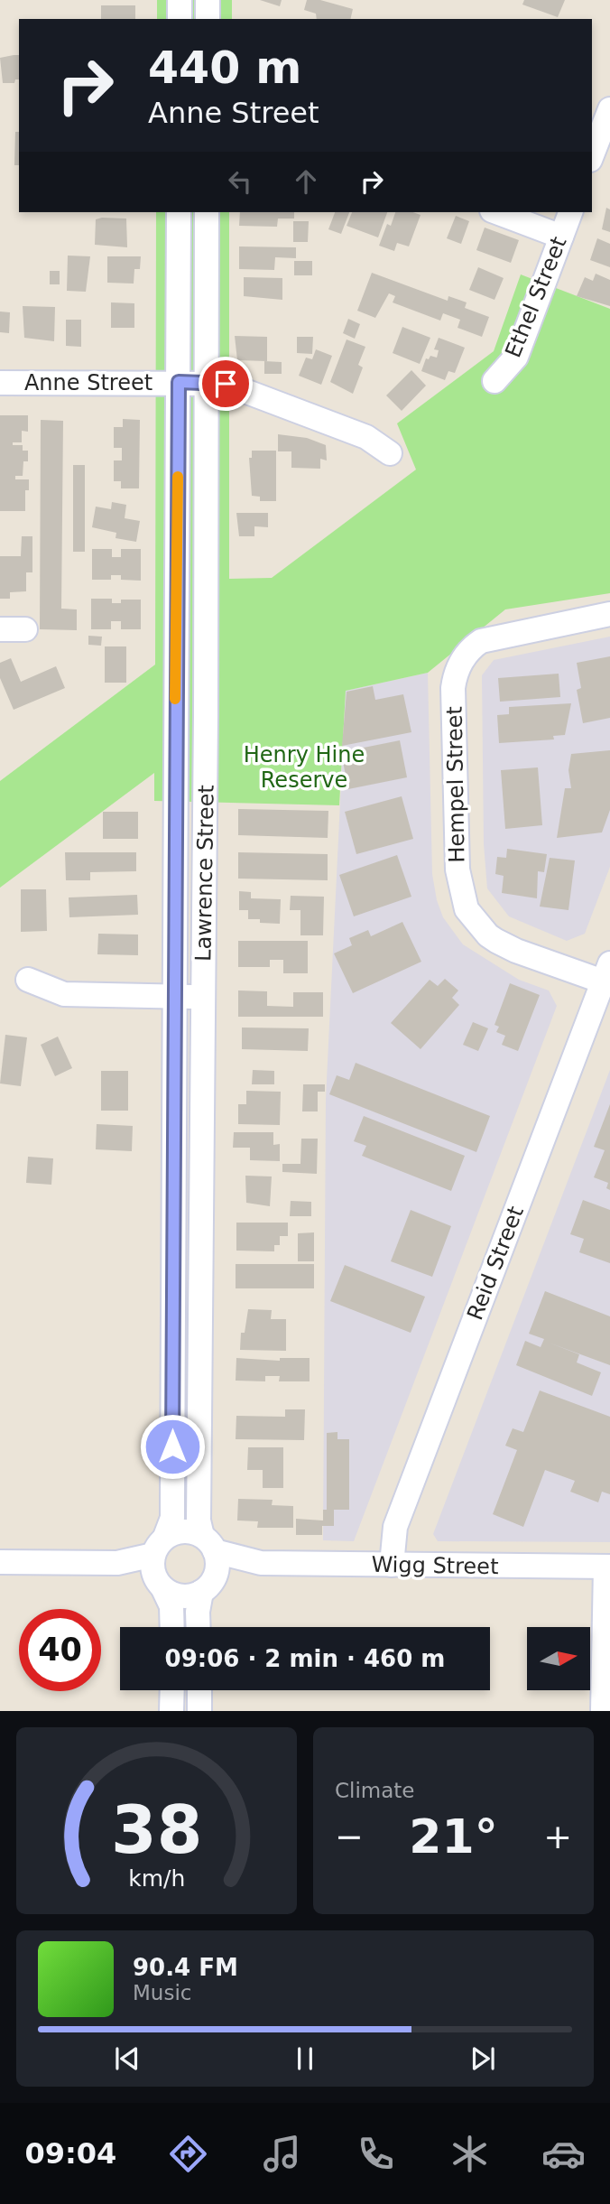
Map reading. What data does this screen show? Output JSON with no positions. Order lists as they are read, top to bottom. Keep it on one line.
{"streets":{"street":["Ethel Street","Anne Street","Hempel Street","Lawrence Street","Reid Street","Wigg Street"]},"crossings":[["Anne Street","Lawrence Street"],["Hempel Street","Reid Street"],["Lawrence Street","Wigg Street"],["Reid Street","Wigg Street"]],"parks":["Henry Hine Reserve"],"north":"right","page":{"turn":["440 m","Anne Street"],"limit":"40","trip":"09:06 · 2 min · 460 m","tile":"Climate","heat":["−","21°","+"],"song":["90.4 FM","Music"],"tabs":"09:04","gauge":["38","km/h"]}}
